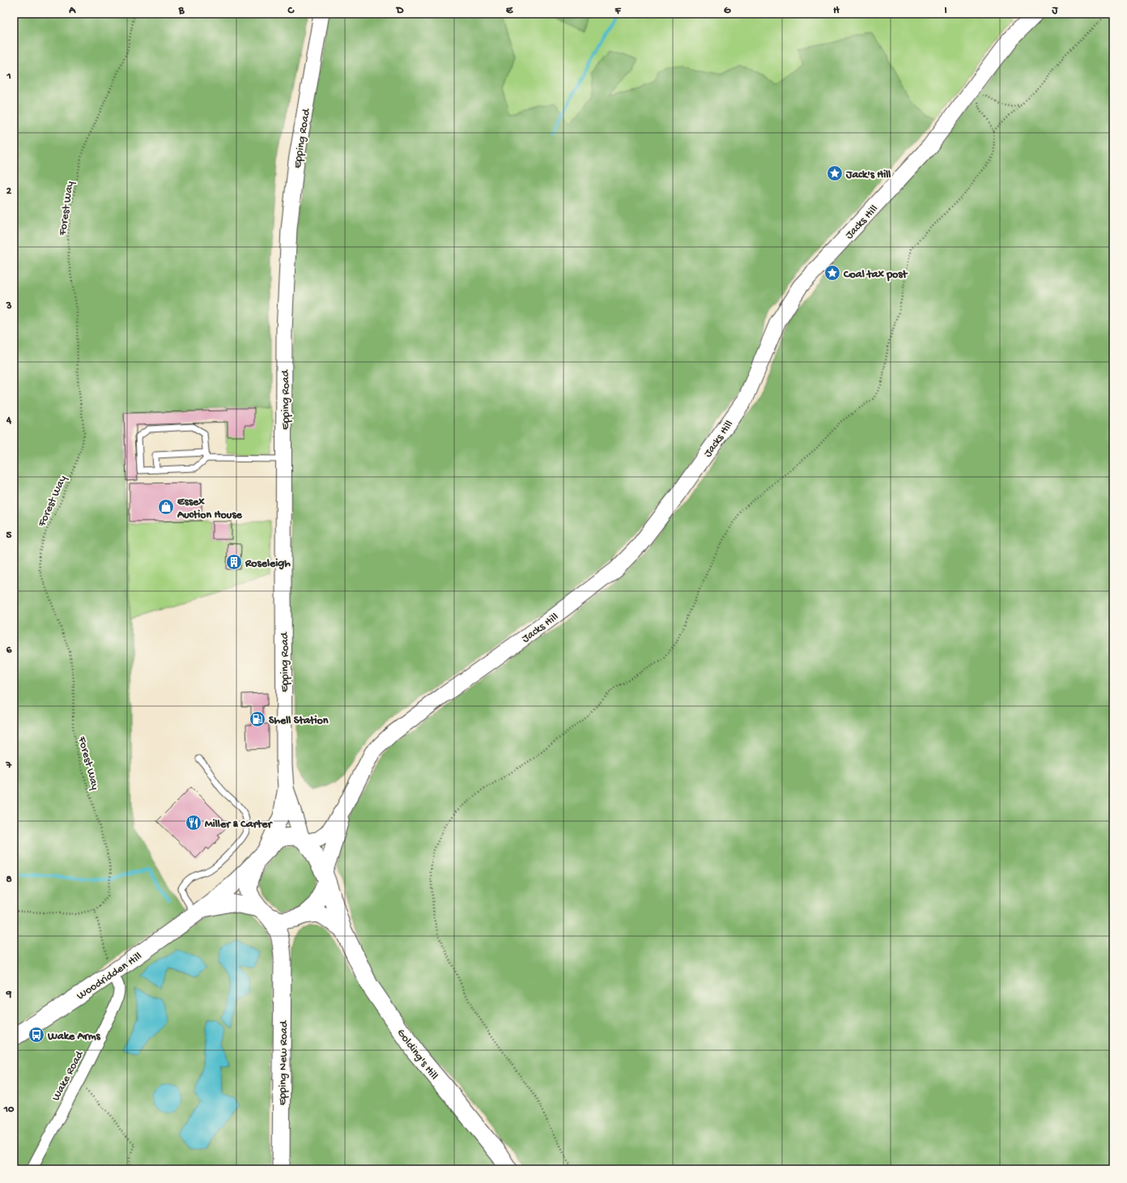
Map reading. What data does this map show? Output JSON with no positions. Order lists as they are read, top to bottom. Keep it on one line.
{"streets":{"main road":["Epping Road","Jacks Hill","Woodridden Hill","Golding's Hill","Epping New Road"],"street":["Wake Road"],"path":["Forest Way"]},"crossings":[["Epping Road","Woodridden Hill"],["Epping Road","Golding's Hill"],["Epping Road","Epping New Road"],["Woodridden Hill","Golding's Hill"],["Woodridden Hill","Epping New Road"],["Woodridden Hill","Wake Road"],["Golding's Hill","Epping New Road"]],"places":{"place":["Jack's Hill","Coal tax post"],"shop":["Essex Auction House"],"building":["Roseleigh"],"fuel station":["Shell Station"],"restaurant":["Miller & Carter"],"bus stop":["Wake Arms"]},"grid":{"columns":["A","B","C","D","E","F","G","H","I","J"],"rows":["1","2","3","4","5","6","7","8","9","10"]}}
